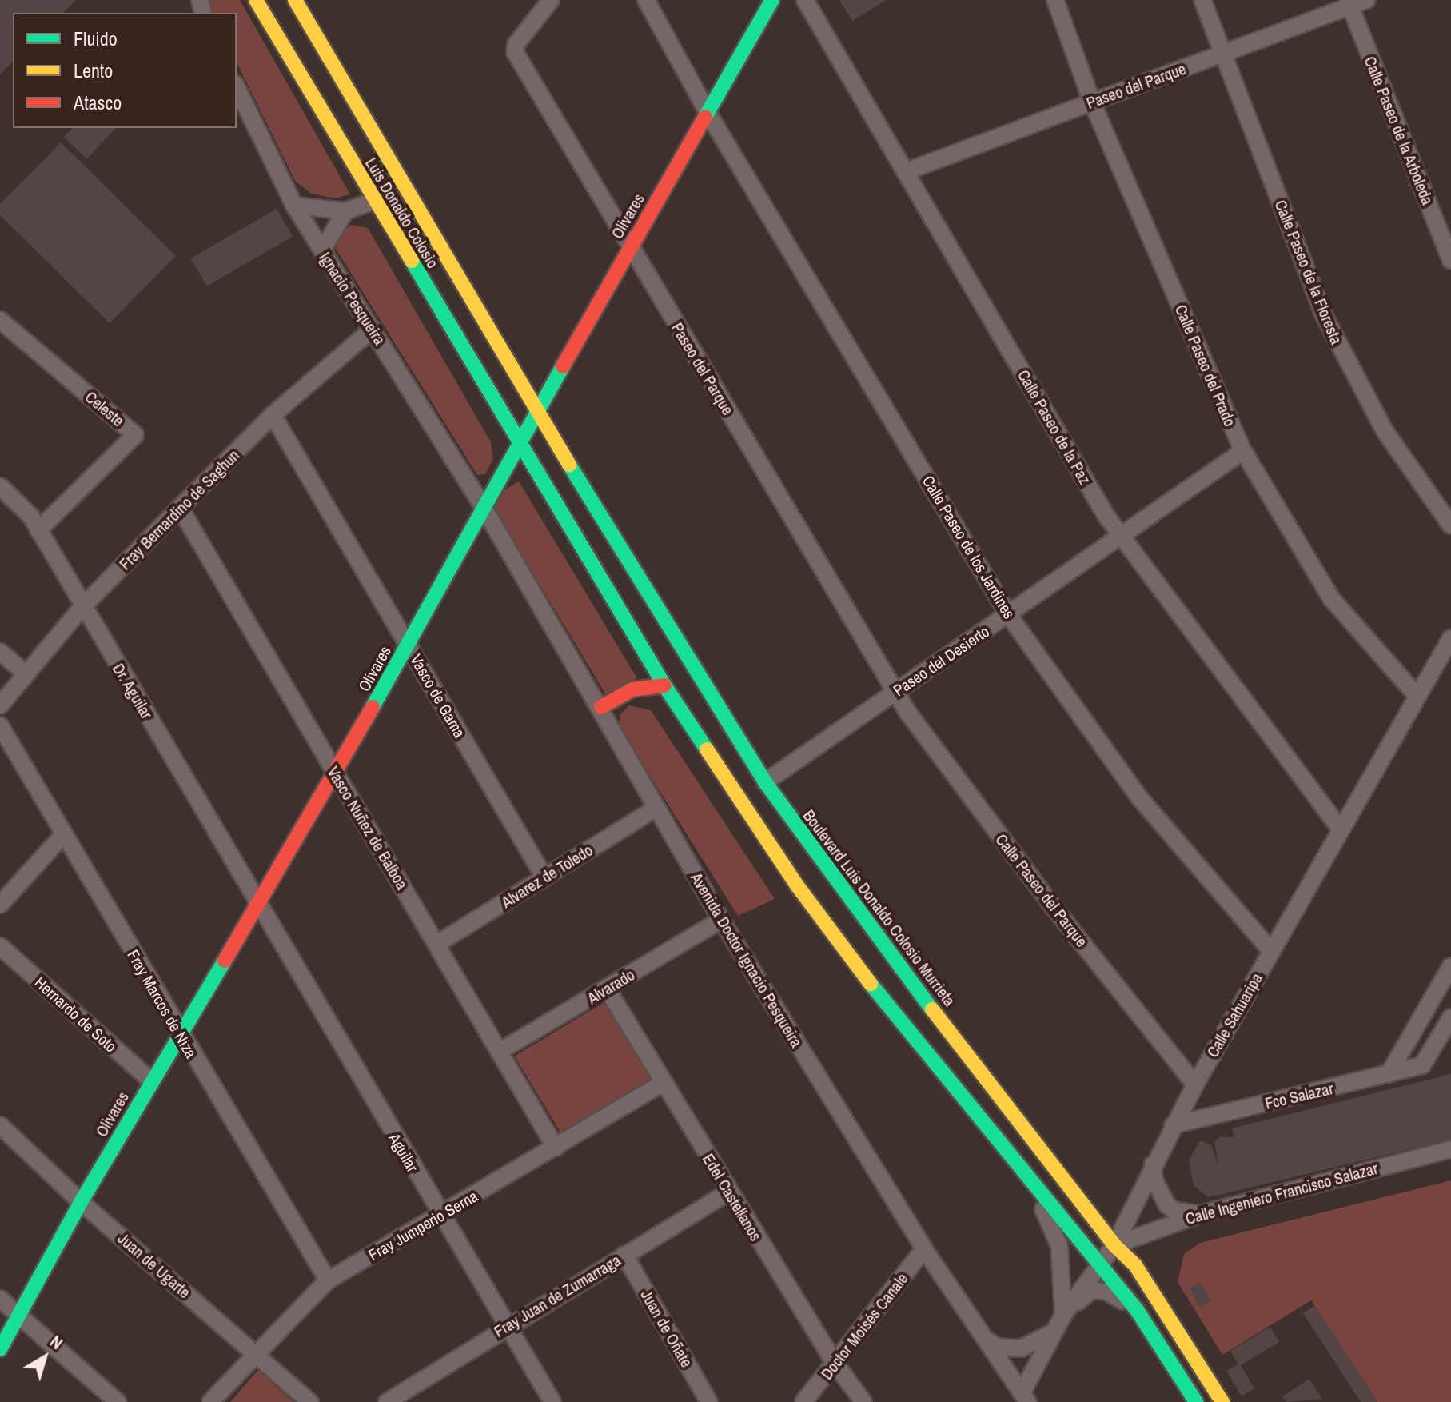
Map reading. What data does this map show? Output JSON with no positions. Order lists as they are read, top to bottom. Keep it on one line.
{"streets":{"main road":["Luis Donaldo Colosio","Olivares","Boulevard Luis Donaldo Colosio Murrieta"],"street":["Paseo del Parque","Calle Paseo de la Arboleda","Calle Paseo de la Floresta","Ignacio Pesqueira","Calle Paseo del Prado","Celeste","Calle Paseo de la Paz","Fray Bernardino de Saghun","Calle Paseo de los Jardines","Paseo del Desierto","Dr. Aguilar","Vasco de Gama","Vasco Nuñez de Balboa","Alvarez de Toledo","Calle Paseo del Parque","Avenida Doctor Ignacio Pesqueira","Alvarado","Fray Marcos de Niza","Hernardo de Soto","Calle Sahuaripa","Fco Salazar","Aguilar","Calle Ingeniero Francisco Salazar","Edel Castellanos","Fray Jumperio Serna","Juan de Ugarte","Fray Juan de Zumarraga","Doctor Moisés Canale","Juan de Oñate"]},"crossings":[["Paseo del Parque","Calle Paseo de la Arboleda"],["Paseo del Parque","Olivares"],["Paseo del Parque","Calle Paseo de la Floresta"],["Paseo del Parque","Calle Paseo del Prado"],["Paseo del Parque","Calle Paseo de la Paz"],["Paseo del Parque","Paseo del Desierto"],["Paseo del Parque","Calle Paseo del Parque"],["Luis Donaldo Colosio","Olivares"],["Luis Donaldo Colosio","Boulevard Luis Donaldo Colosio Murrieta"],["Olivares","Ignacio Pesqueira"],["Olivares","Calle Paseo de los Jardines"],["Olivares","Dr. Aguilar"],["Olivares","Vasco de Gama"],["Olivares","Vasco Nuñez de Balboa"],["Olivares","Boulevard Luis Donaldo Colosio Murrieta"],["Olivares","Avenida Doctor Ignacio Pesqueira"],["Olivares","Fray Marcos de Niza"],["Olivares","Hernardo de Soto"],["Olivares","Aguilar"],["Olivares","Juan de Ugarte"],["Ignacio Pesqueira","Fray Bernardino de Saghun"],["Ignacio Pesqueira","Avenida Doctor Ignacio Pesqueira"],["Calle Paseo del Prado","Paseo del Desierto"],["Calle Paseo del Prado","Calle Sahuaripa"],["Celeste","Dr. Aguilar"],["Calle Paseo de la Paz","Paseo del Desierto"],["Calle Paseo de la Paz","Calle Sahuaripa"],["Fray Bernardino de Saghun","Dr. Aguilar"],["Fray Bernardino de Saghun","Vasco de Gama"],["Fray Bernardino de Saghun","Vasco Nuñez de Balboa"],["Calle Paseo de los Jardines","Paseo del Desierto"],["Calle Paseo de los Jardines","Calle Sahuaripa"],["Paseo del Desierto","Calle Paseo del Parque"],["Paseo del Desierto","Boulevard Luis Donaldo Colosio Murrieta"],["Dr. Aguilar","Aguilar"],["Vasco de Gama","Alvarez de Toledo"],["Vasco Nuñez de Balboa","Alvarez de Toledo"],["Vasco Nuñez de Balboa","Alvarado"],["Vasco Nuñez de Balboa","Fray Jumperio Serna"],["Alvarez de Toledo","Avenida Doctor Ignacio Pesqueira"],["Calle Paseo del Parque","Calle Sahuaripa"],["Boulevard Luis Donaldo Colosio Murrieta","Calle Sahuaripa"],["Boulevard Luis Donaldo Colosio Murrieta","Calle Ingeniero Francisco Salazar"],["Avenida Doctor Ignacio Pesqueira","Alvarado"],["Avenida Doctor Ignacio Pesqueira","Calle Sahuaripa"],["Avenida Doctor Ignacio Pesqueira","Doctor Moisés Canale"],["Alvarado","Edel Castellanos"],["Fray Marcos de Niza","Fray Jumperio Serna"],["Calle Sahuaripa","Fco Salazar"],["Calle Sahuaripa","Calle Ingeniero Francisco Salazar"],["Aguilar","Fray Jumperio Serna"],["Aguilar","Fray Juan de Zumarraga"],["Edel Castellanos","Fray Jumperio Serna"],["Edel Castellanos","Fray Juan de Zumarraga"],["Edel Castellanos","Doctor Moisés Canale"],["Fray Jumperio Serna","Juan de Ugarte"],["Fray Juan de Zumarraga","Juan de Oñate"]],"legend":["Fluido","Lento","Atasco"],"north":"top right"}
